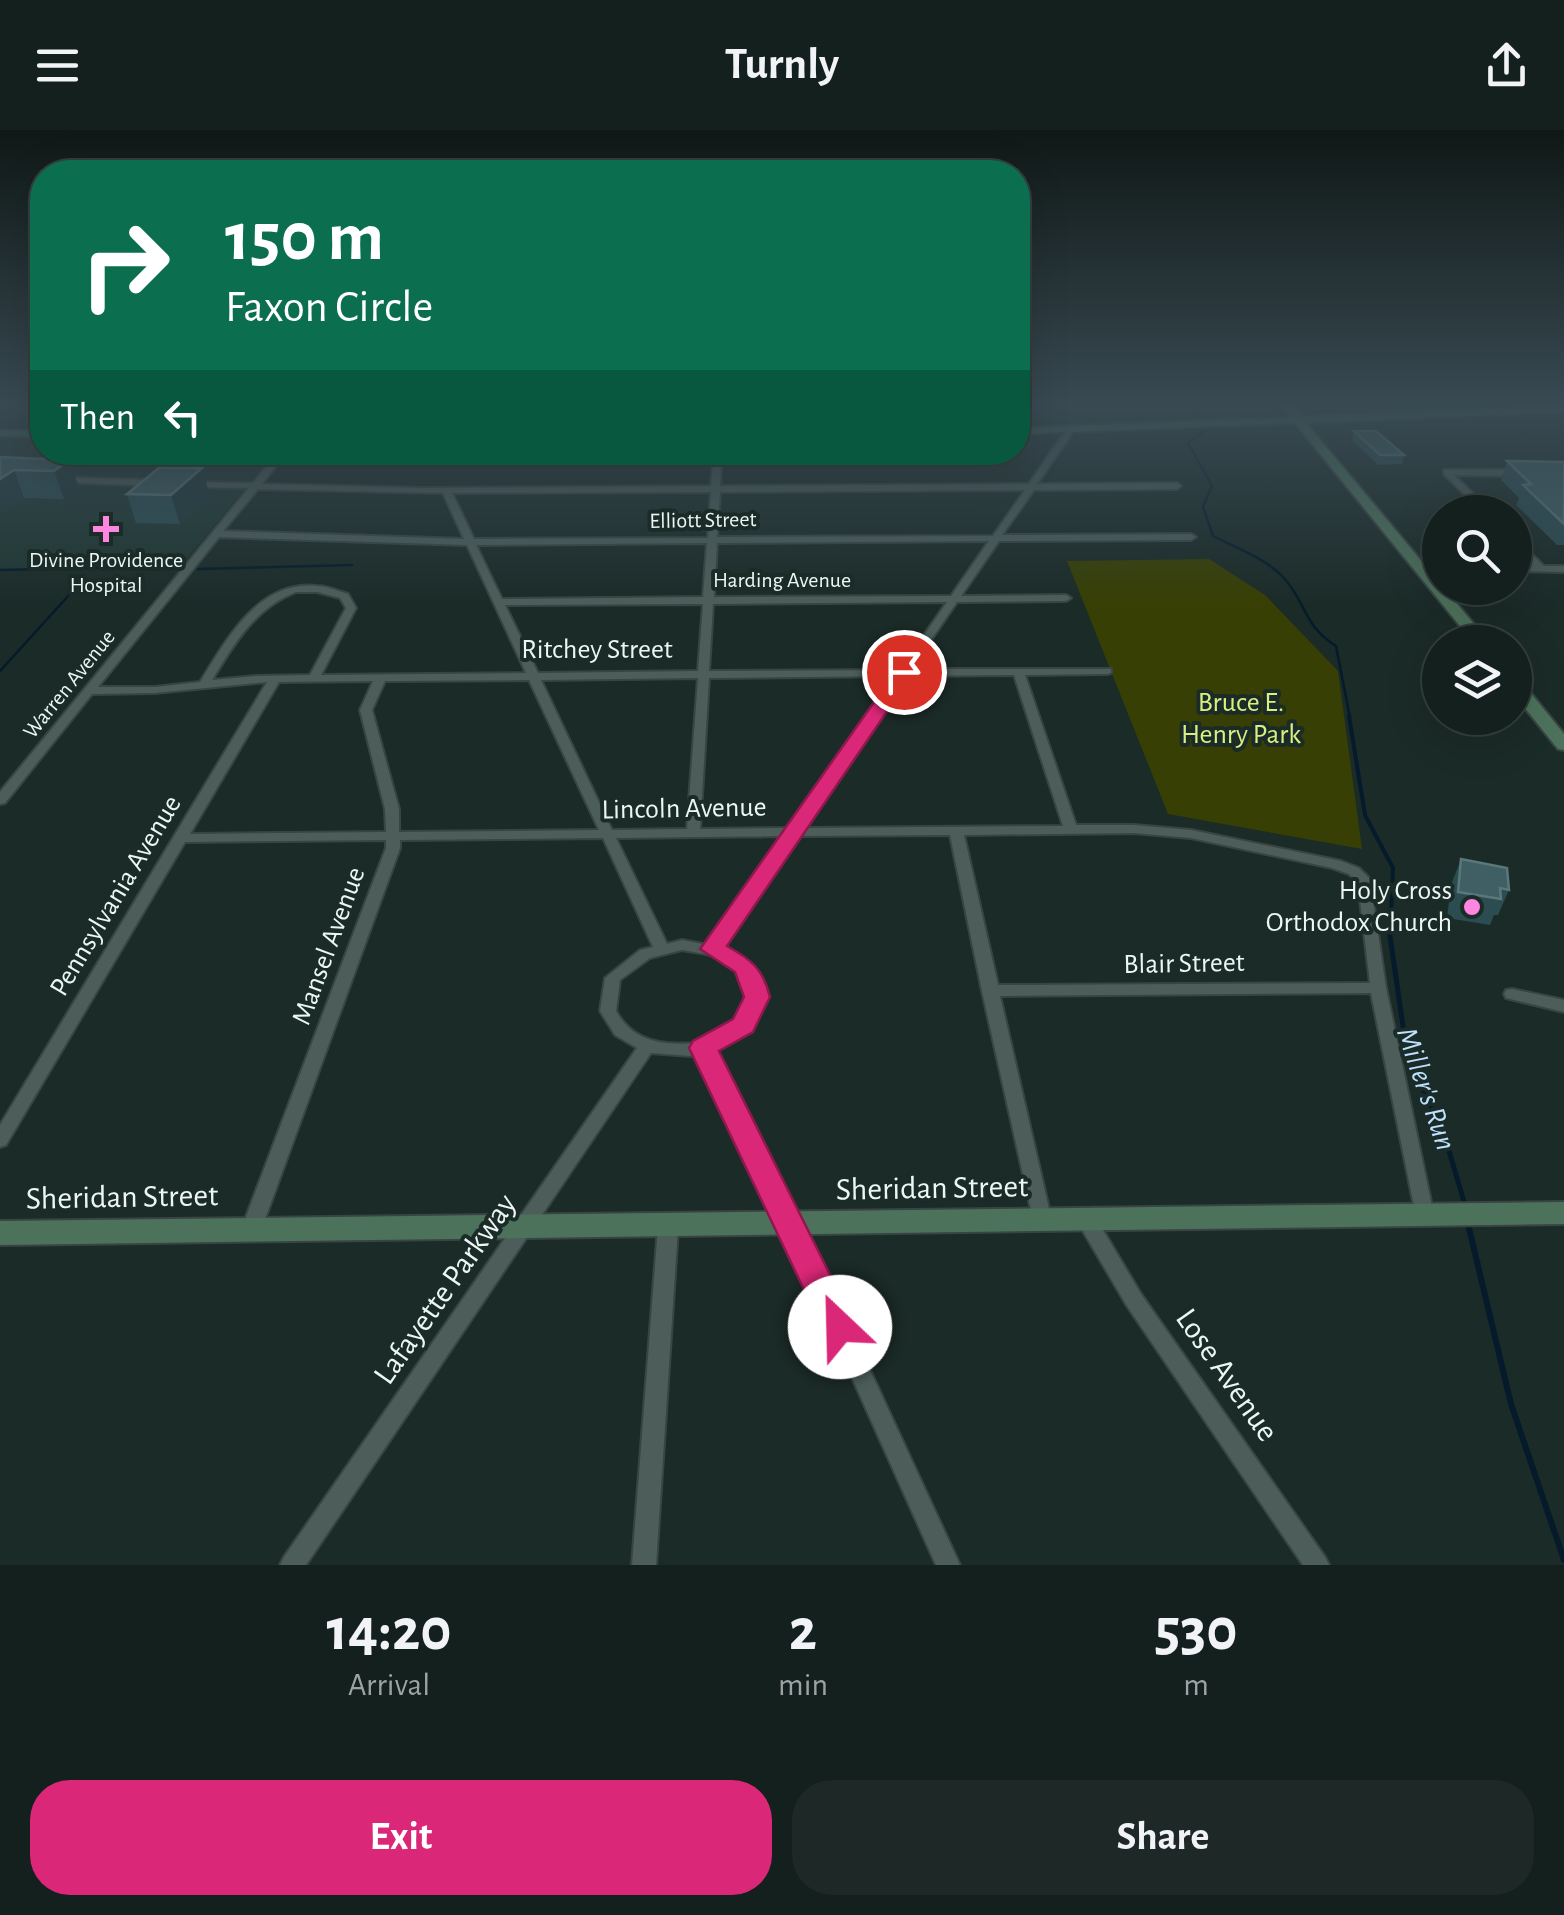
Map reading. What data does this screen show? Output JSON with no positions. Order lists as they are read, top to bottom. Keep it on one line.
{"streets":{"street":["Elliott Street","Harding Avenue","Ritchey Street","Warren Avenue","Lincoln Avenue","Pennsylvania Avenue","Mansel Avenue","Blair Street","Sheridan Street","Lafayette Parkway","Lose Avenue"]},"crossings":[["Elliott Street","Warren Avenue"],["Ritchey Street","Warren Avenue"],["Ritchey Street","Pennsylvania Avenue"],["Lincoln Avenue","Pennsylvania Avenue"],["Lincoln Avenue","Mansel Avenue"],["Lincoln Avenue","Blair Street"],["Mansel Avenue","Sheridan Street"],["Sheridan Street","Lafayette Parkway"],["Sheridan Street","Lose Avenue"]],"water":["Miller's Run"],"parks":["Bruce E. Henry Park"],"places":{"health":["Divine Providence Hospital"],"other":["Holy Cross Orthodox Church"]},"page":{"header":"Turnly","turn":["150 m","Faxon Circle"],"then":"Then","eta":["14:20","Arrival","2","min","530","m"],"buttons":["Exit","Share"]}}
